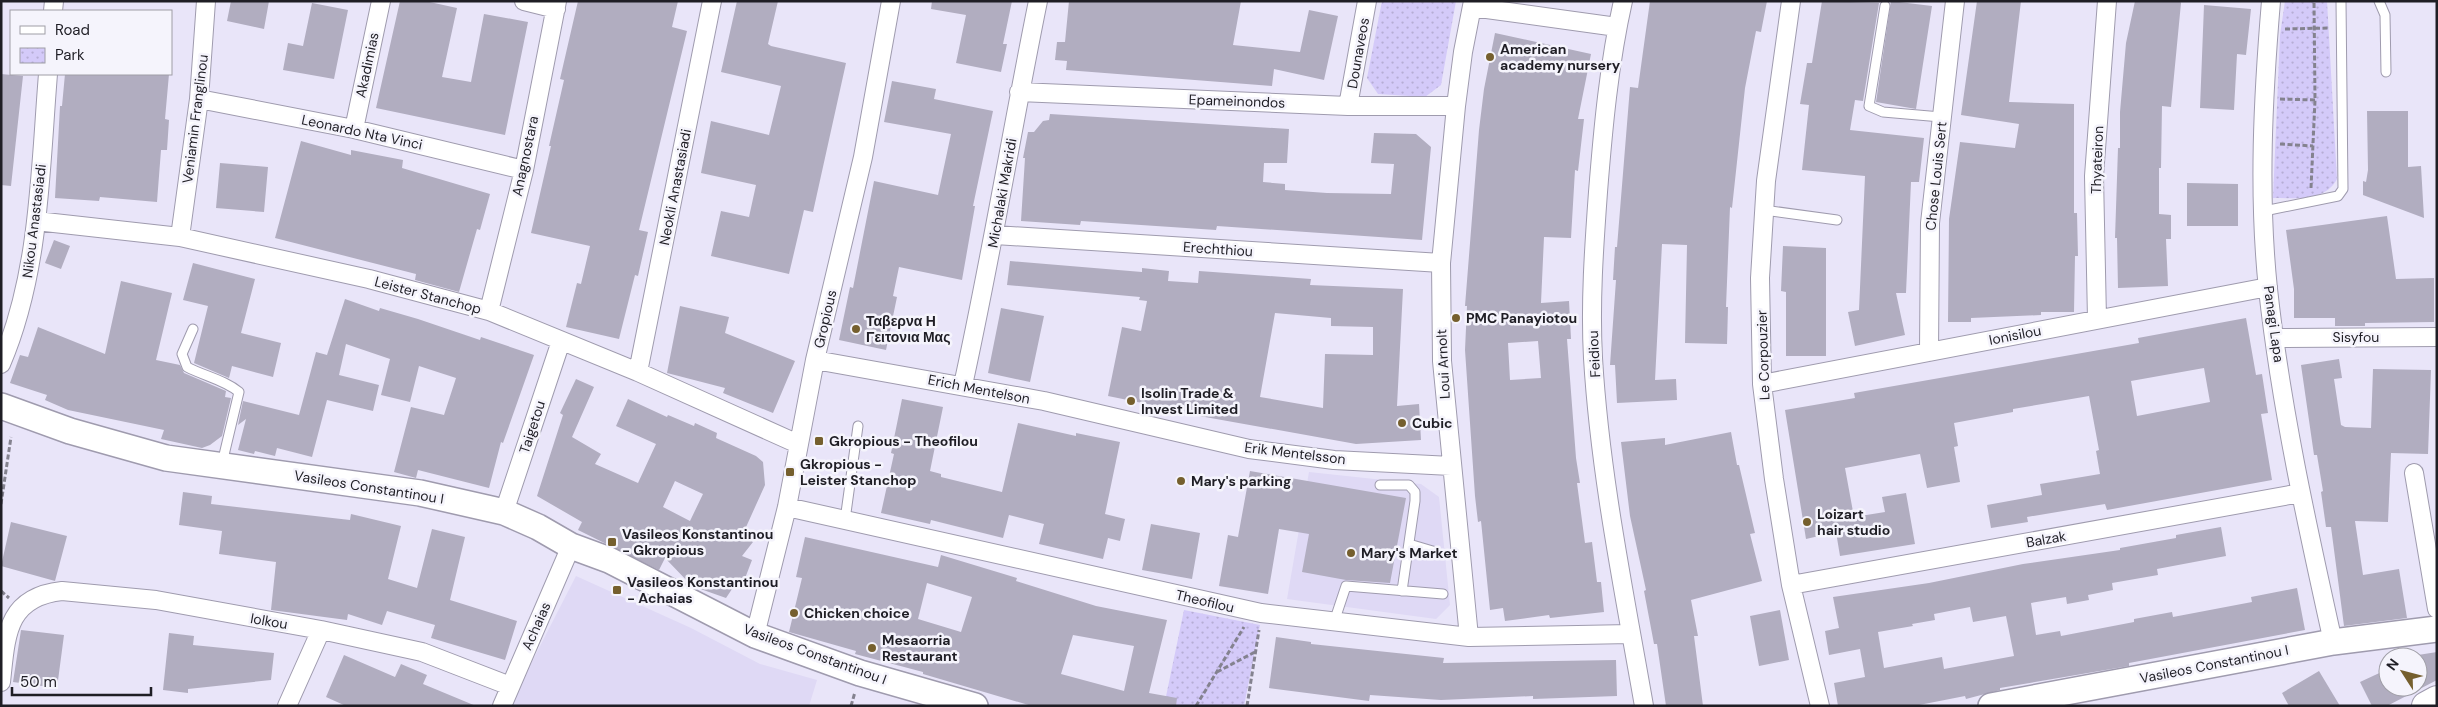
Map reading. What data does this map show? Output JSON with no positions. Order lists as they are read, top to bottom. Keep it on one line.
{"streets":{"main road":["Vasileos Constantinou I"],"street":["Dounaveos","Akadimias","Epameinondos","Veniamin Franglinou","Leonardo Nta Vinci","Anagnostara","Thyateiron","Chose Louis Sert","Neokli Anastasiadi","Michalaki Makridi","Nikou Anastasiadi","Erechthiou","Leister Stanchop","Gropious","Panagi Lapa","Ionisilou","Sisyfou","Feidiou","Le Corpouzier","Loui Arnolt","Erich Mentelson","Taigetou","Erik Mentelsson","Balzak","Theofilou","Iolkou","Achaias"]},"crossings":[["Dounaveos","Epameinondos"],["Akadimias","Leonardo Nta Vinci"],["Epameinondos","Michalaki Makridi"],["Epameinondos","Loui Arnolt"],["Veniamin Franglinou","Leonardo Nta Vinci"],["Veniamin Franglinou","Leister Stanchop"],["Leonardo Nta Vinci","Anagnostara"],["Anagnostara","Leister Stanchop"],["Thyateiron","Ionisilou"],["Chose Louis Sert","Ionisilou"],["Neokli Anastasiadi","Leister Stanchop"],["Michalaki Makridi","Erechthiou"],["Michalaki Makridi","Erich Mentelson"],["Nikou Anastasiadi","Leister Stanchop"],["Erechthiou","Loui Arnolt"],["Leister Stanchop","Gropious"],["Leister Stanchop","Taigetou"],["Gropious","Erich Mentelson"],["Gropious","Vasileos Constantinou I"],["Gropious","Theofilou"],["Panagi Lapa","Ionisilou"],["Panagi Lapa","Sisyfou"],["Panagi Lapa","Vasileos Constantinou I"],["Panagi Lapa","Balzak"],["Ionisilou","Le Corpouzier"],["Feidiou","Theofilou"],["Le Corpouzier","Balzak"],["Loui Arnolt","Erik Mentelsson"],["Loui Arnolt","Theofilou"],["Erich Mentelson","Erik Mentelsson"],["Taigetou","Vasileos Constantinou I"],["Vasileos Constantinou I","Achaias"],["Iolkou","Achaias"]],"places":{"other":["American academy nursery","PMC Panayiotou","Ταβερνα Η Γειτονια Μας","Isolin Trade & Invest Limited","Cubic","Mary's parking","Loizart hair studio","Mary's Market","Chicken choice","Mesaorria Restaurant"],"transit":["Gkropious - Theofilou","Gkropious - Leister Stanchop","Vasileos Konstantinou - Gkropious","Vasileos Konstantinou - Achaias"]},"legend":["Road","Park"],"scale_bar":"50 m","north":"top left"}
